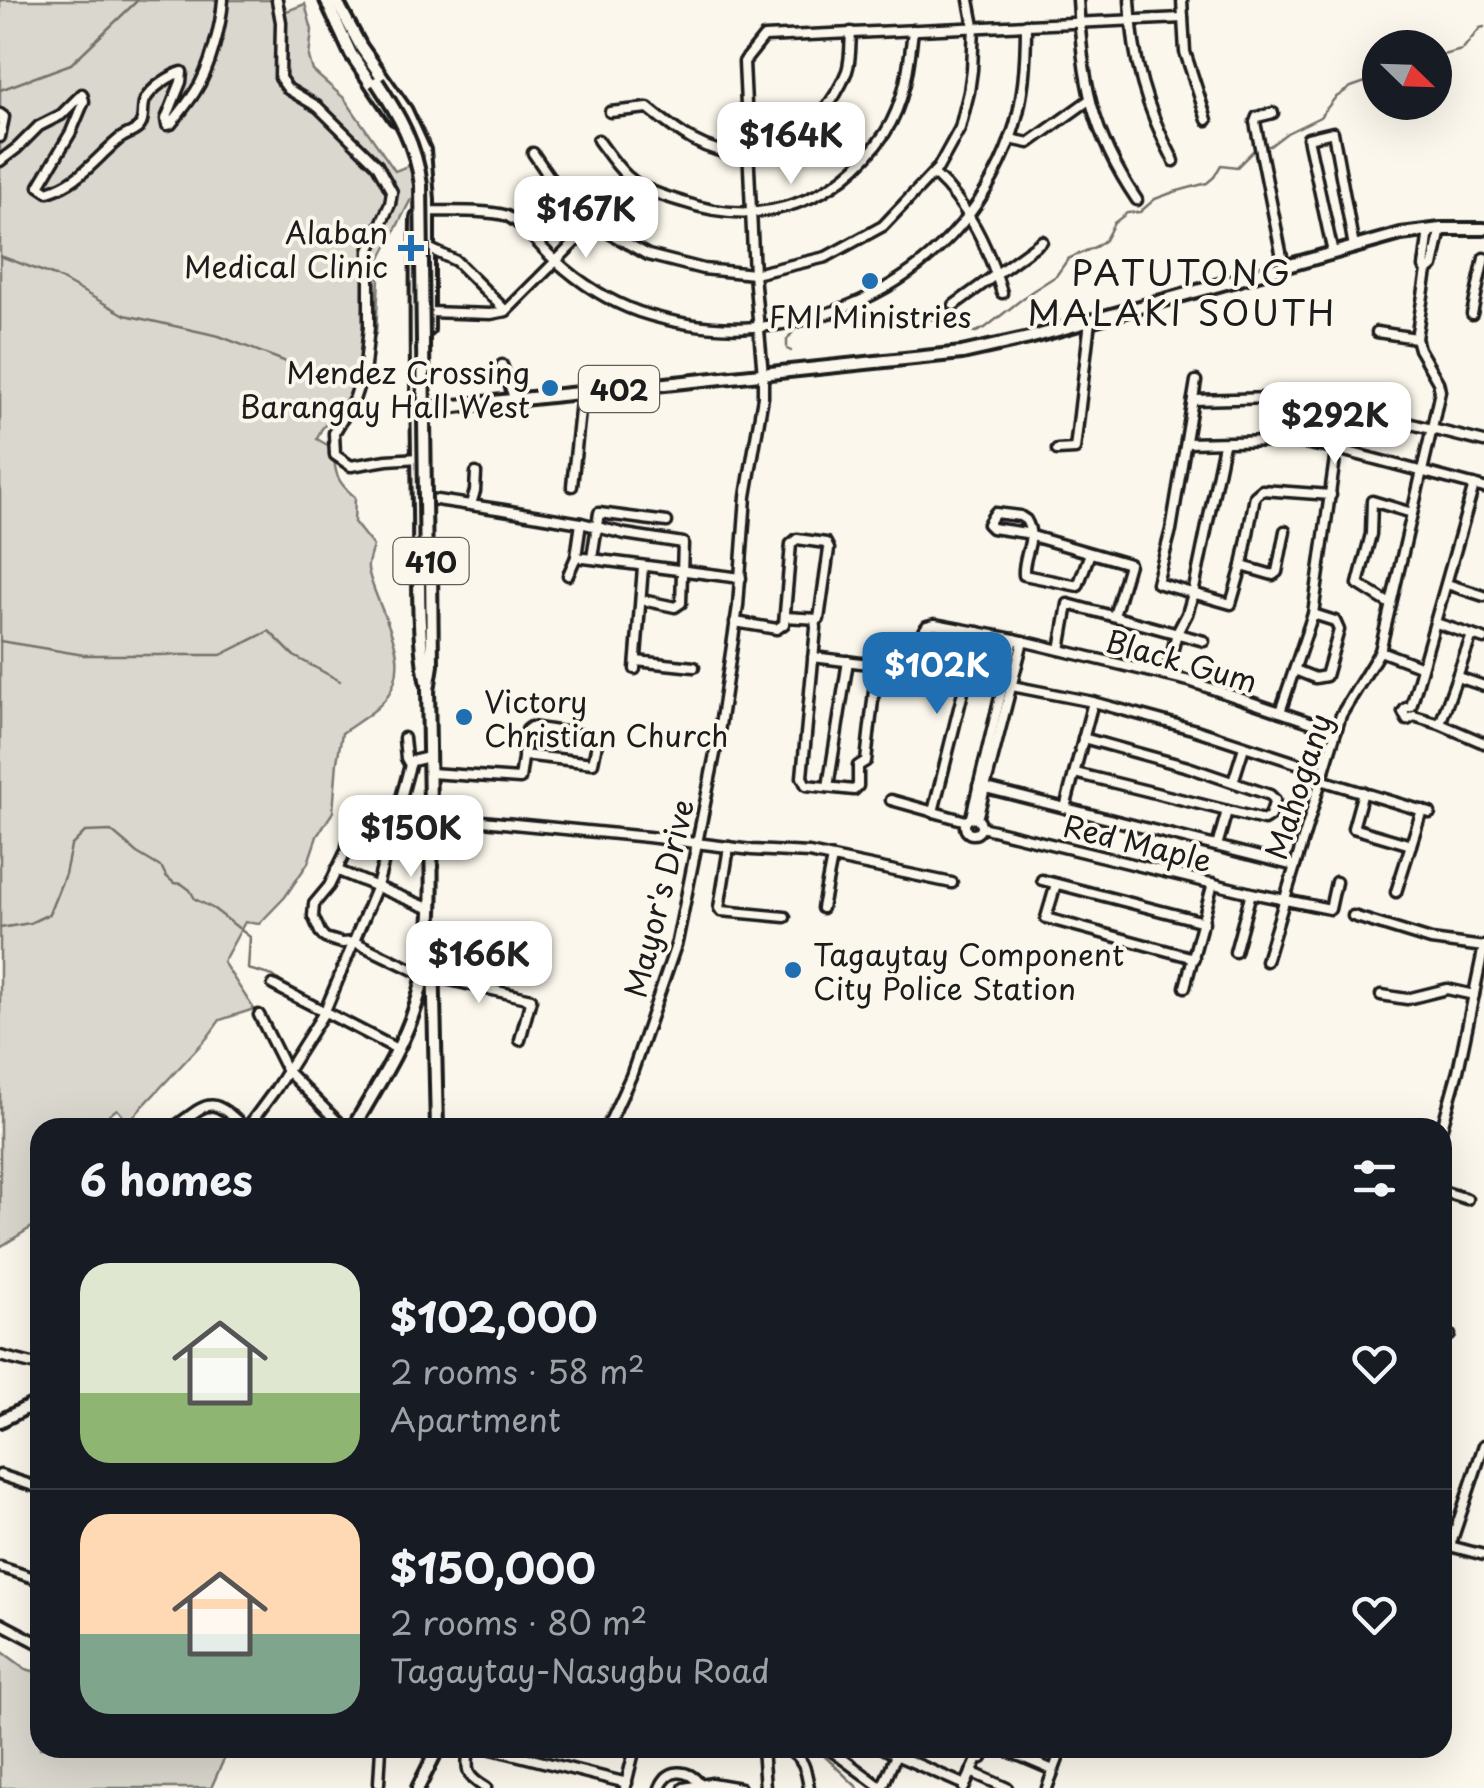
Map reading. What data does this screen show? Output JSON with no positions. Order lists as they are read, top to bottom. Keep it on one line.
{"streets":{"main road":["402","410"],"street":["Black Gum","Mahogany","Red Maple","Mayor's Drive"]},"crossings":[["402","410"],["402","Mayor's Drive"],["Black Gum","Mahogany"],["Mahogany","Red Maple"]],"districts":["PATUTONG MALAKI SOUTH"],"places":{"health":["Alaban Medical Clinic"],"other":["FMI Ministries","Mendez Crossing Barangay Hall West","Victory Christian Church","Tagaytay Component City Police Station"]},"north":"bottom right","page":{"price":["$164K","$167K","$292K","$102K","$150K","$166K"],"heading":"6 homes","list":[{"name":"$102,000","note":"2 rooms · 58 m² · Apartment"},{"name":"$150,000","note":"2 rooms · 80 m² · Tagaytay-Nasugbu Road"}]}}
